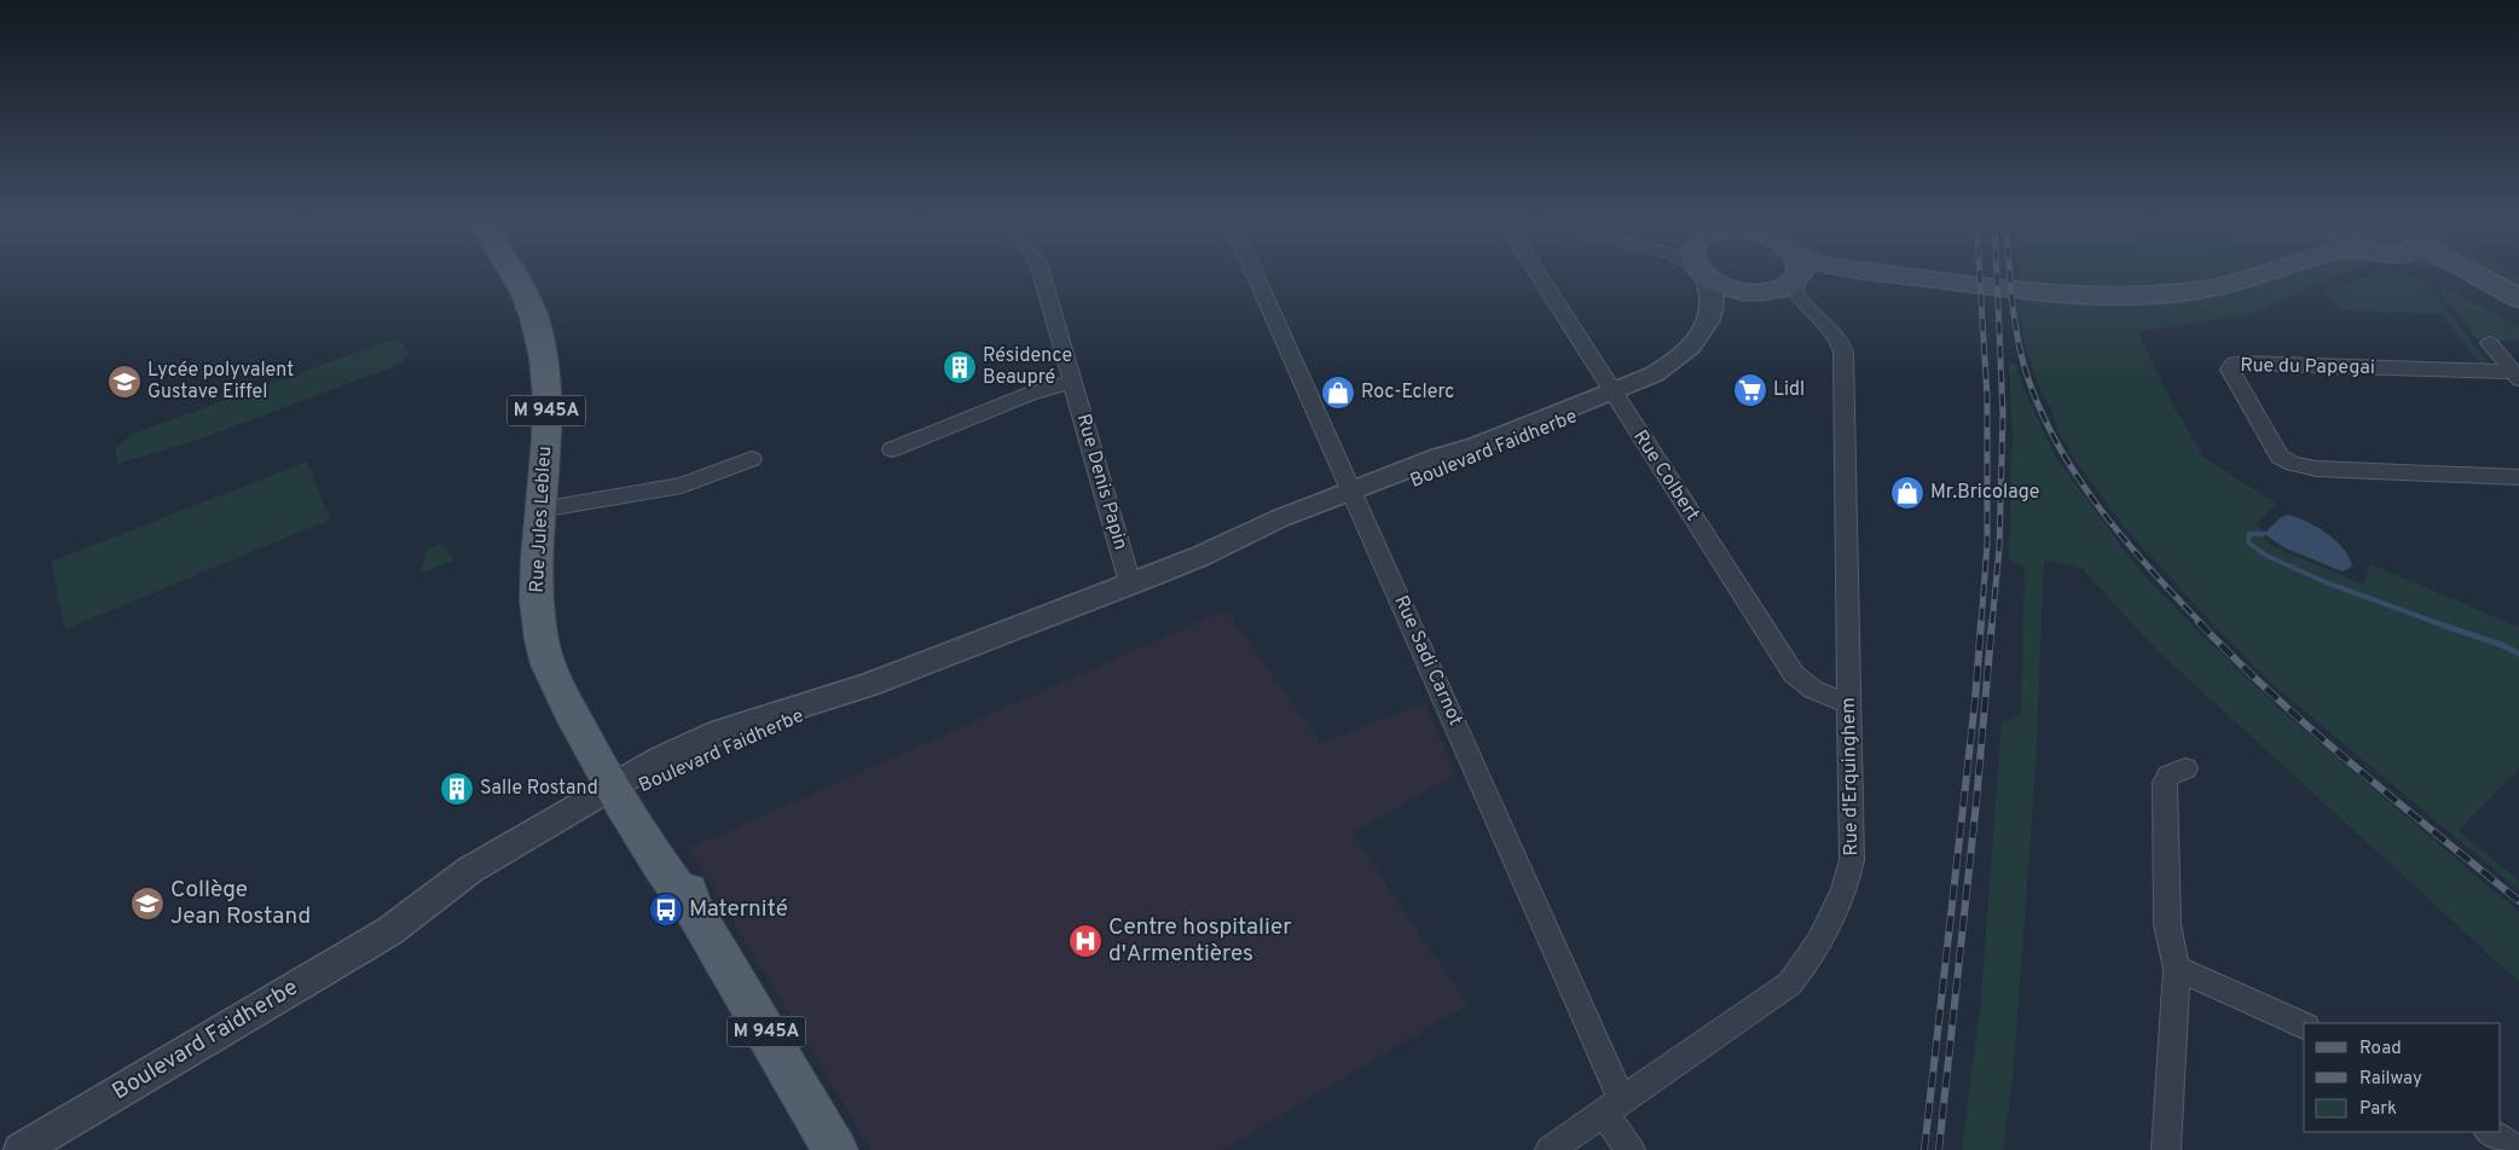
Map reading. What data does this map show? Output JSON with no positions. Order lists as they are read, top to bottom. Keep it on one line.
{"streets":{"main road":["M 945A","Rue Jules Lebleu"],"street":["Rue du Papegai","Boulevard Faidherbe","Rue Colbert","Rue Denis Papin","Rue Sadi Carnot","Rue d'Erquinghem"]},"crossings":[["Boulevard Faidherbe","Rue Colbert"],["Boulevard Faidherbe","Rue Denis Papin"],["Boulevard Faidherbe","Rue Jules Lebleu"],["Boulevard Faidherbe","Rue Sadi Carnot"],["Rue Colbert","Rue d'Erquinghem"],["Rue Sadi Carnot","Rue d'Erquinghem"]],"places":{"building":["Résidence Beaupré","Salle Rostand"],"school or university":["Lycée polyvalent Gustave Eiffel","Collège Jean Rostand"],"supermarket":["Lidl"],"shop":["Roc-Eclerc","Mr.Bricolage"],"bus stop":["Maternité"],"hospital":["Centre hospitalier d'Armentières"]},"legend":["Road","Railway","Park"]}
